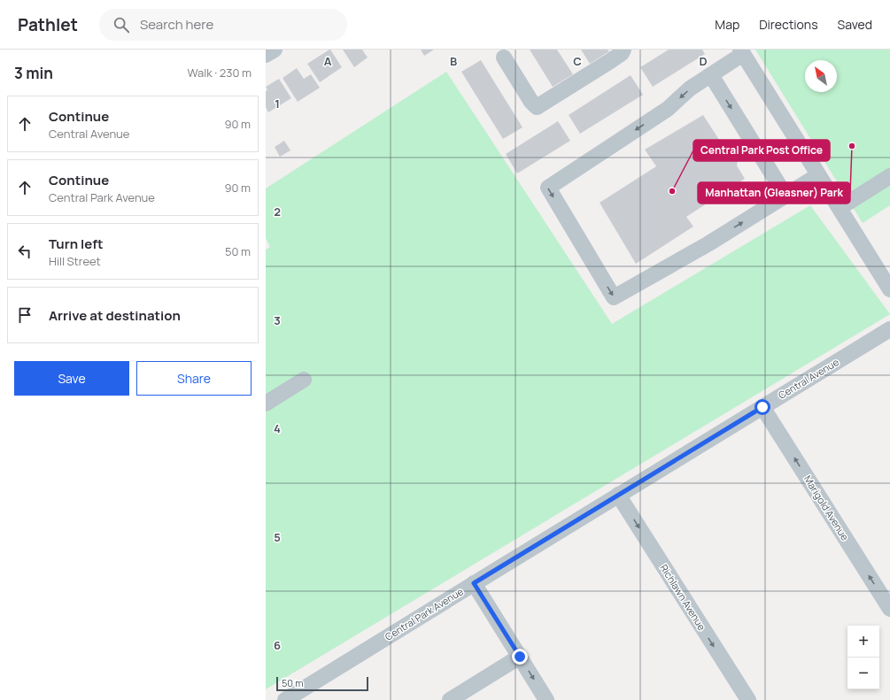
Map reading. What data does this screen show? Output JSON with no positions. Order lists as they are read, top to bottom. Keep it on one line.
{"streets":{"street":["Central Avenue","Marigold Avenue","Richlawn Avenue","Central Park Avenue"]},"crossings":[["Central Avenue","Marigold Avenue"],["Central Avenue","Richlawn Avenue"],["Central Avenue","Central Park Avenue"],["Richlawn Avenue","Central Park Avenue"]],"one_way":["Marigold Avenue","Richlawn Avenue"],"places":["Manhattan (Gleasner) Park","Central Park Post Office"],"scale_bar":"50 m","north":"top left","page":{"header":"Pathlet","search":"Search here","nav":["Map","Directions","Saved"],"heading":["3 min","Walk · 230 m"],"list":[["Continue","Central Avenue","90 m"],["Continue","Central Park Avenue","90 m"],["Turn left","Hill Street","50 m"],"Arrive at destination"],"buttons":["Save","Share"],"map_buttons":["+","−"],"scale":"50 m"},"grid":{"columns":["A","B","C","D"],"rows":["1","2","3","4","5","6"]}}
